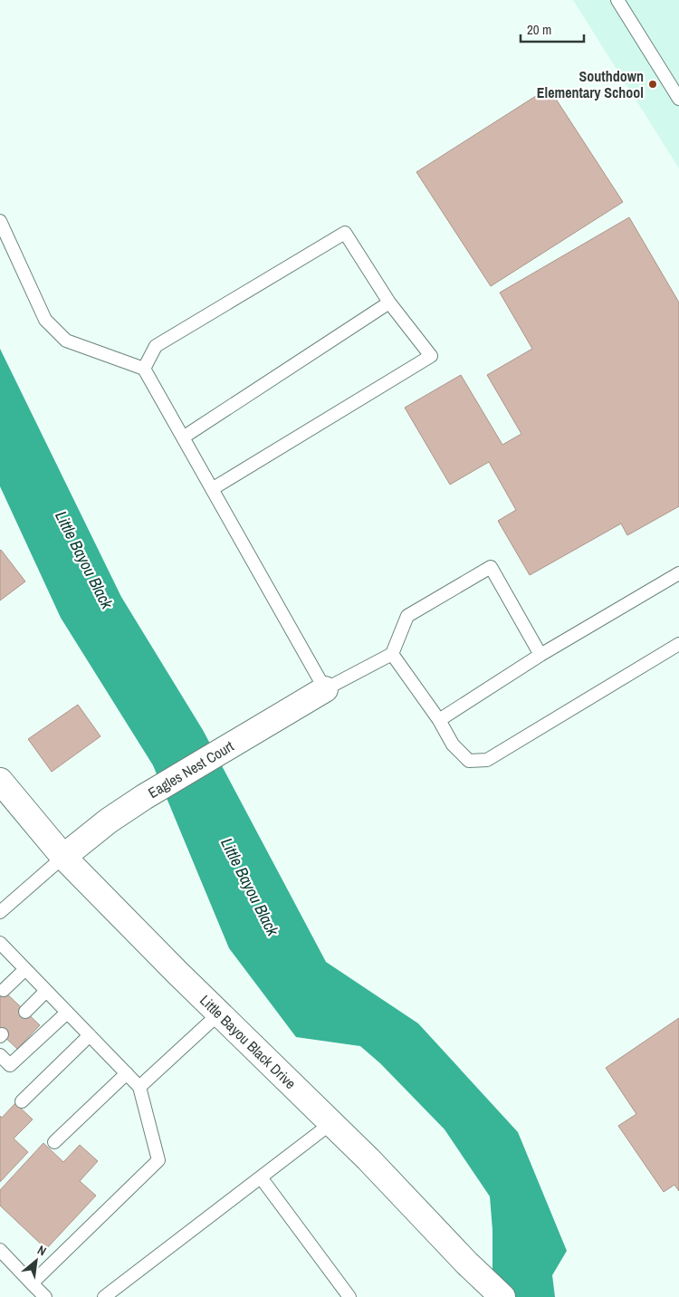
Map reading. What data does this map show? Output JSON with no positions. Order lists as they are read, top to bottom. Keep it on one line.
{"streets":{"main road":["Eagles Nest Court","Little Bayou Black Drive"]},"crossings":[["Eagles Nest Court","Little Bayou Black Drive"]],"water":["Little Bayou Black"],"places":["Southdown Elementary School"],"scale_bar":"20 m","north":"top right"}
